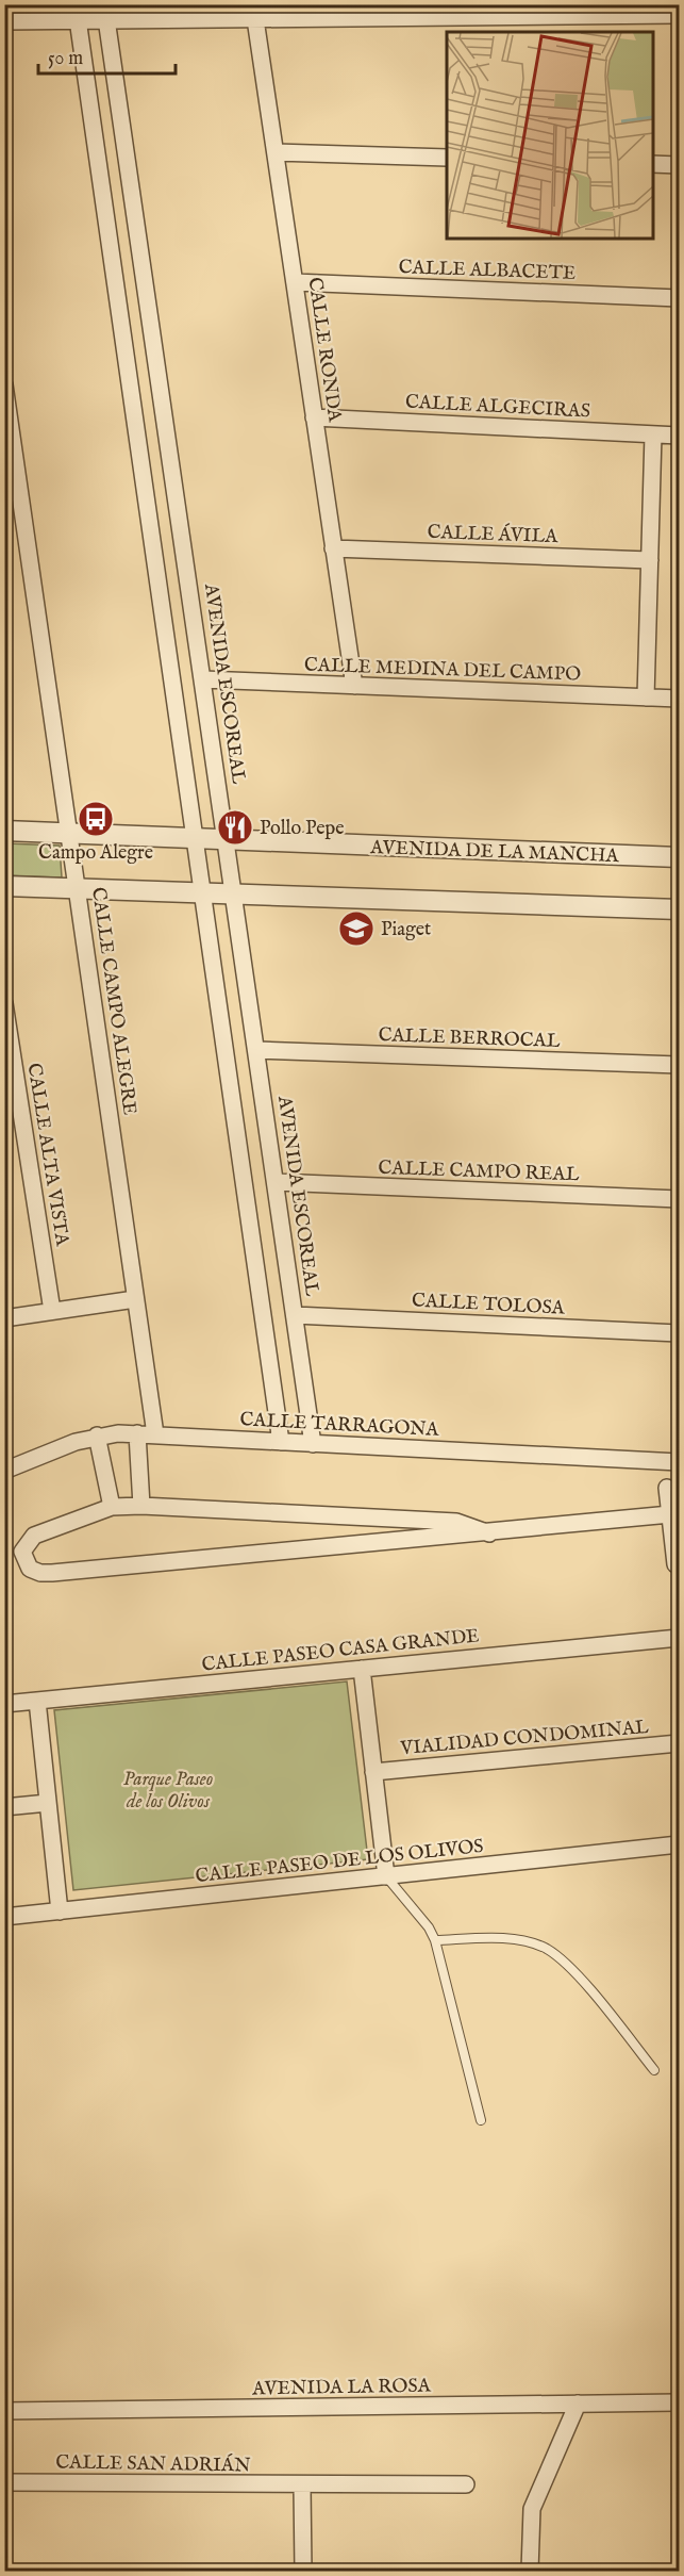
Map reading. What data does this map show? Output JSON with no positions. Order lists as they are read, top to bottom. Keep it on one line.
{"streets":{"street":["CALLE ALBACETE","CALLE RONDA","CALLE ALGECIRAS","CALLE ÁVILA","CALLE MEDINA DEL CAMPO","AVENIDA ESCOREAL","AVENIDA DE LA MANCHA","CALLE CAMPO ALEGRE","CALLE BERROCAL","CALLE ALTA VISTA","CALLE CAMPO REAL","CALLE TOLOSA","CALLE TARRAGONA","CALLE PASEO CASA GRANDE","VIALIDAD CONDOMINAL","CALLE PASEO DE LOS OLIVOS","AVENIDA LA ROSA","CALLE SAN ADRIÁN"]},"crossings":[["CALLE ALBACETE","CALLE RONDA"],["CALLE RONDA","CALLE ALGECIRAS"],["CALLE RONDA","CALLE ÁVILA"],["CALLE RONDA","CALLE MEDINA DEL CAMPO"],["CALLE MEDINA DEL CAMPO","AVENIDA ESCOREAL"],["AVENIDA ESCOREAL","AVENIDA DE LA MANCHA"],["AVENIDA ESCOREAL","CALLE BERROCAL"],["AVENIDA ESCOREAL","CALLE CAMPO REAL"],["AVENIDA ESCOREAL","CALLE TOLOSA"],["AVENIDA ESCOREAL","CALLE TARRAGONA"],["AVENIDA DE LA MANCHA","CALLE CAMPO ALEGRE"],["CALLE CAMPO ALEGRE","CALLE TARRAGONA"]],"parks":["Parque Paseo de los Olivos"],"places":{"bus stop":["Campo Alegre"],"restaurant":["Pollo Pepe"],"school or university":["Piaget"]},"scale_bar":"50 m"}
